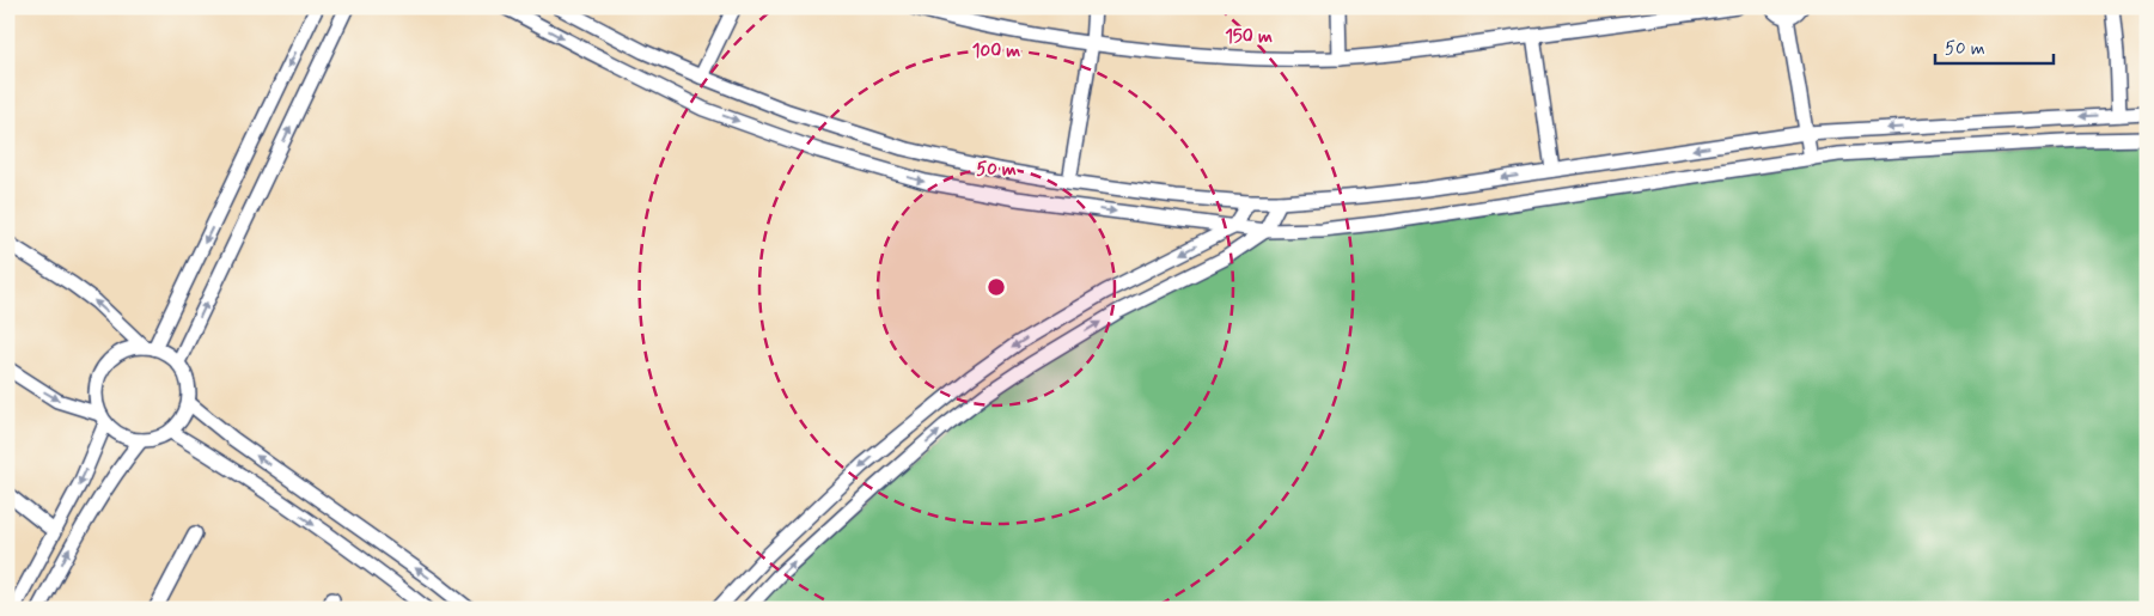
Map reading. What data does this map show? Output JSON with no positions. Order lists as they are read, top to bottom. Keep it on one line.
{"scale_bar":"50 m","rings":["150 m","100 m","50 m"]}
